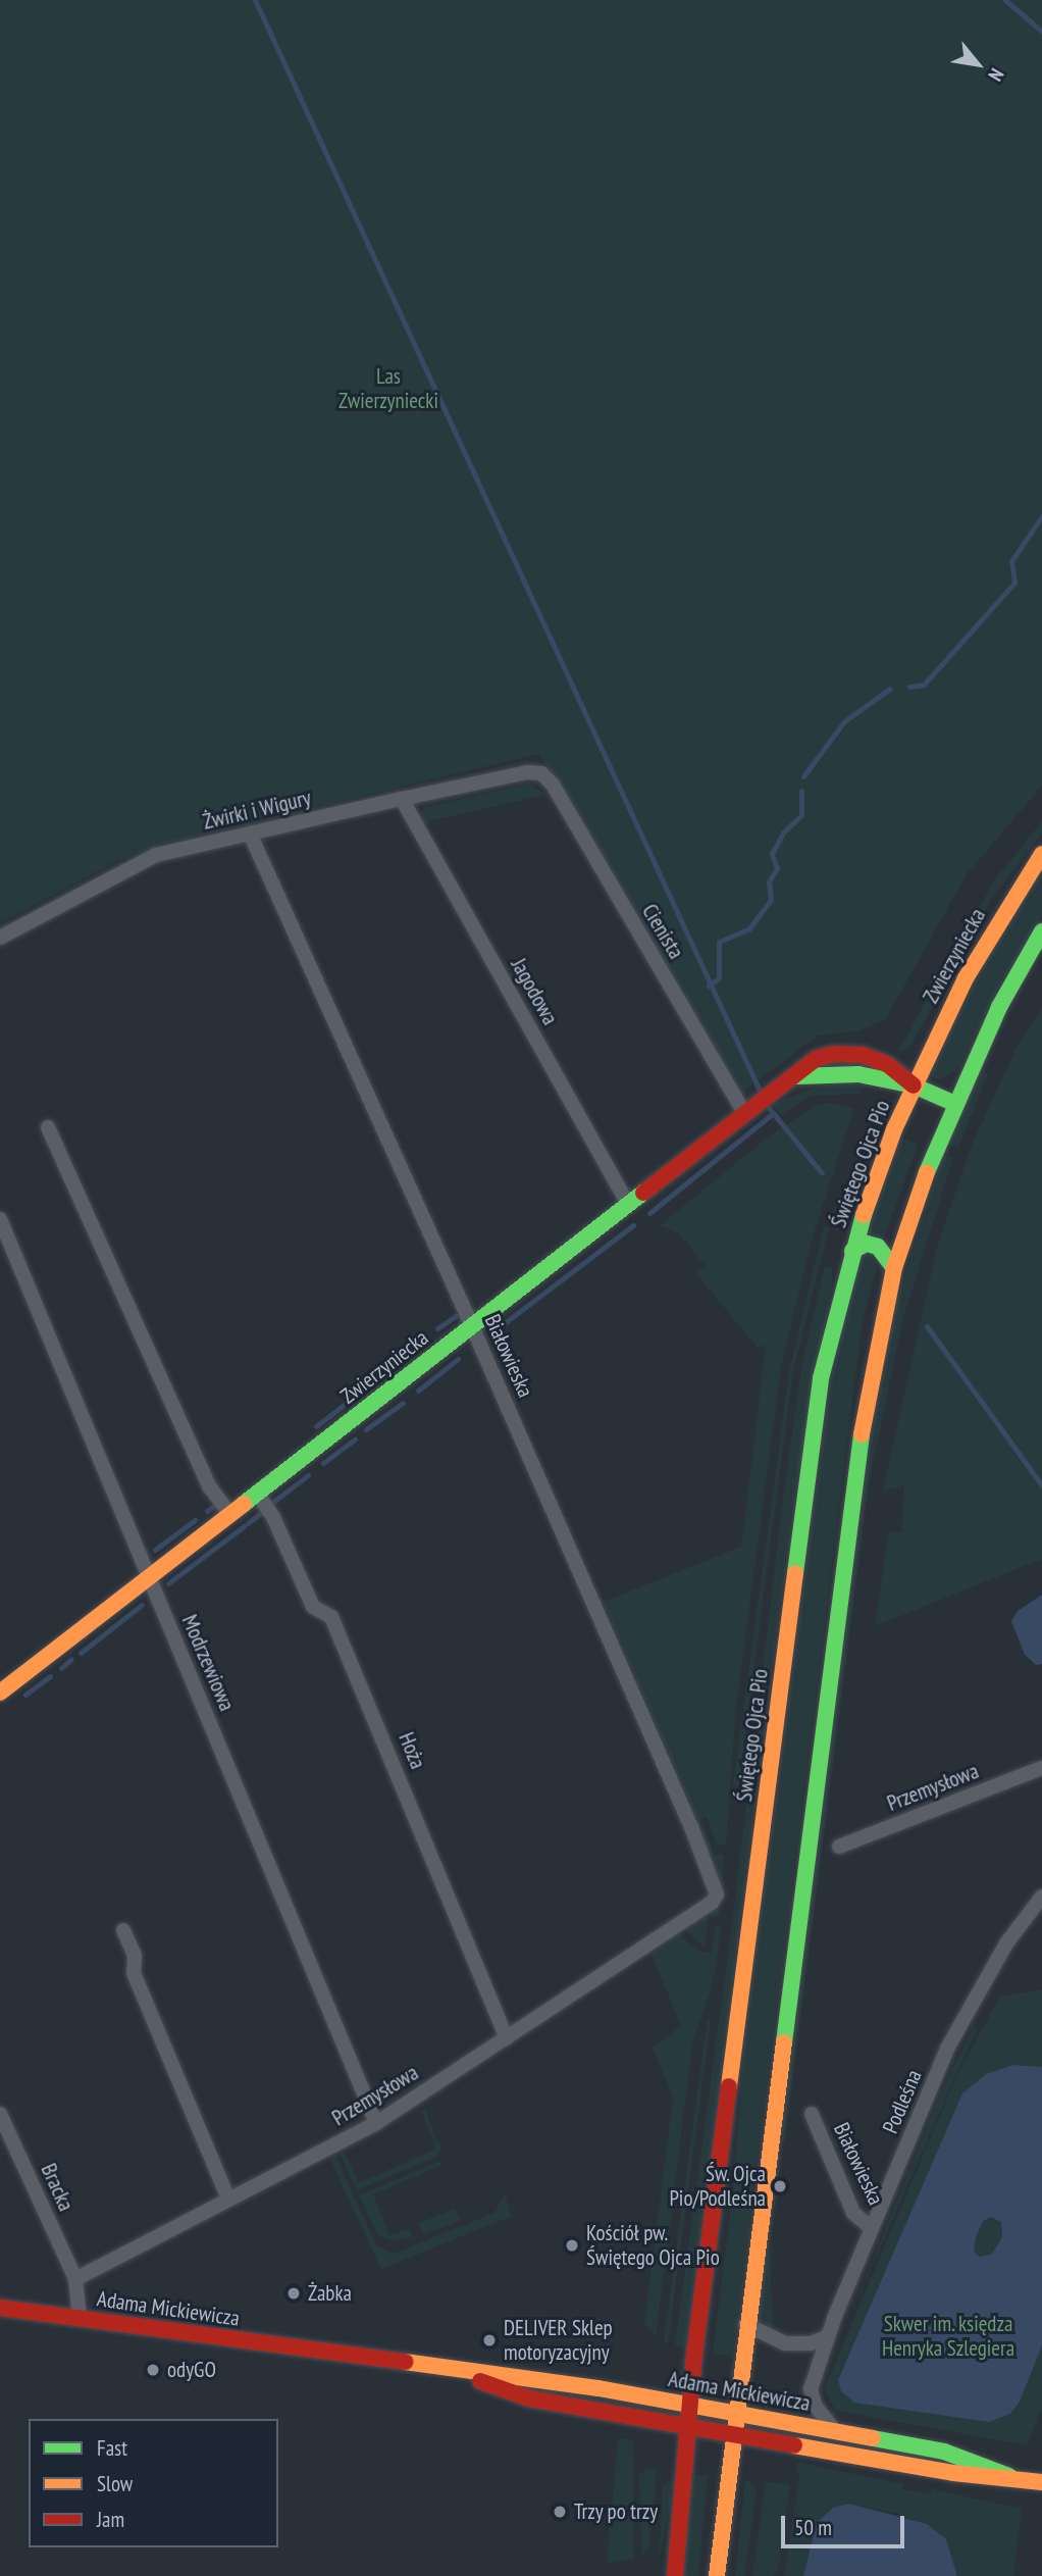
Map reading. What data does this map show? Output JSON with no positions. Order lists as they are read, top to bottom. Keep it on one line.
{"streets":{"main road":["Zwierzyniecka","Świętego Ojca Pio","Adama Mickiewicza"],"street":["Żwirki i Wigury","Cienista","Jagodowa","Białowieska","Modrzewiowa","Hoża","Przemysłowa","Podleśna","Bracka"]},"crossings":[["Żwirki i Wigury","Cienista"],["Żwirki i Wigury","Jagodowa"],["Żwirki i Wigury","Białowieska"],["Cienista","Zwierzyniecka"],["Zwierzyniecka","Jagodowa"],["Zwierzyniecka","Świętego Ojca Pio"],["Zwierzyniecka","Białowieska"],["Zwierzyniecka","Modrzewiowa"],["Zwierzyniecka","Hoża"],["Świętego Ojca Pio","Adama Mickiewicza"],["Białowieska","Przemysłowa"],["Białowieska","Podleśna"],["Modrzewiowa","Przemysłowa"],["Hoża","Przemysłowa"],["Przemysłowa","Bracka"],["Podleśna","Adama Mickiewicza"]],"parks":["Las Zwierzyniecki","Skwer im. księdza Henryka Szlegiera"],"places":["Św. Ojca Pio/Podleśna","Kościół pw. Świętego Ojca Pio","Żabka","DELIVER Sklep motoryzacyjny","odyGO","Trzy po trzy"],"legend":["Fast","Slow","Jam"],"scale_bar":"50 m","north":"bottom right"}
